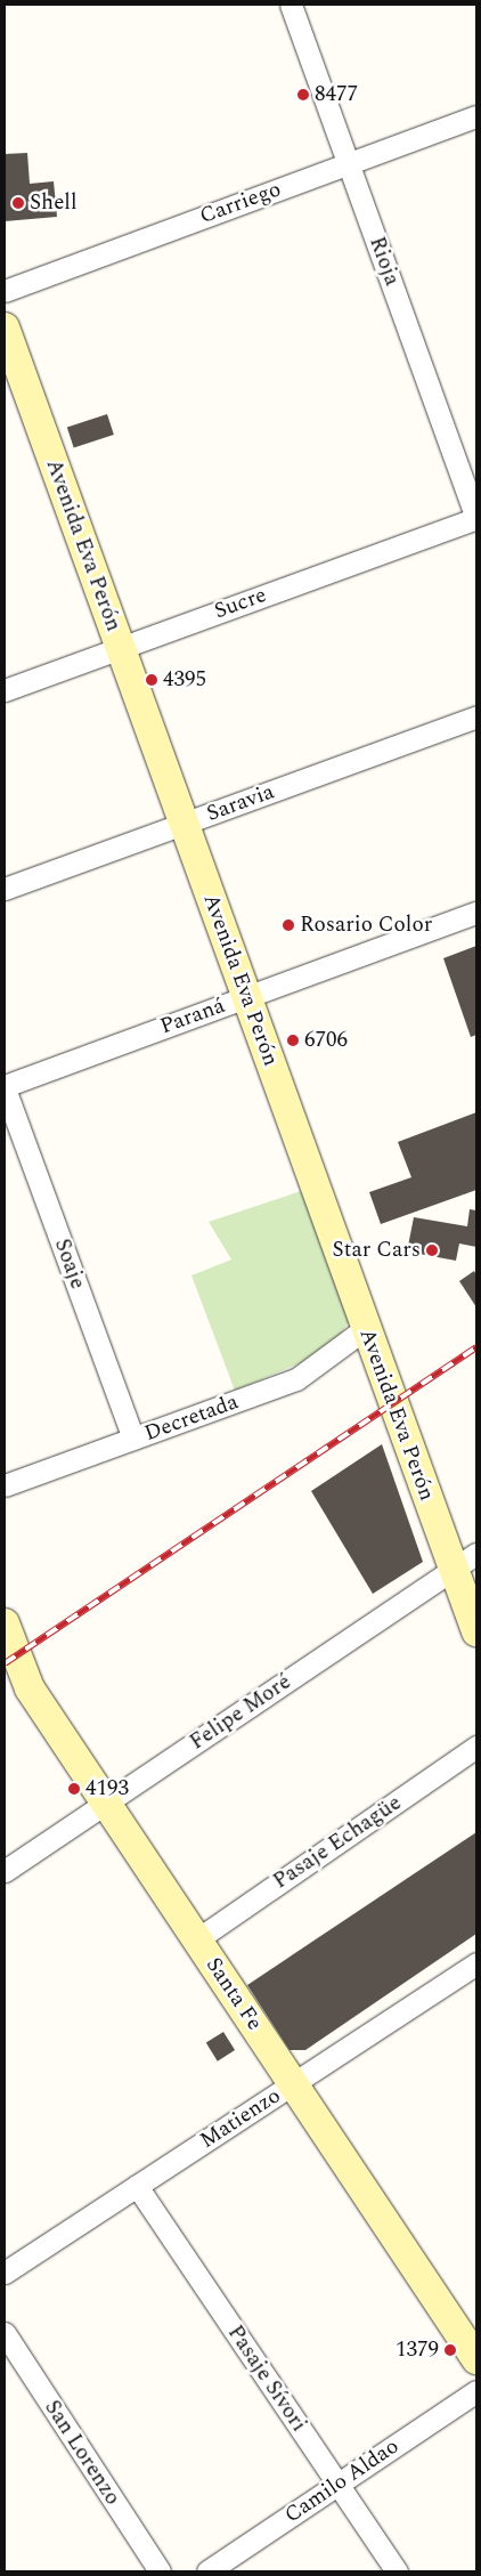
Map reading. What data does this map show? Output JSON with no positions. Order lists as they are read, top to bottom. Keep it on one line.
{"streets":{"main road":["Avenida Eva Perón","Santa Fe"],"street":["Carriego","Rioja","Sucre","Saravia","Paraná","Soaje","Decretada","Felipe Moré","Pasaje Echagüe","Matienzo","Pasaje Sívori","San Lorenzo","Camilo Aldao"]},"crossings":[["Carriego","Rioja"],["Rioja","Sucre"],["Avenida Eva Perón","Sucre"],["Avenida Eva Perón","Saravia"],["Avenida Eva Perón","Paraná"],["Avenida Eva Perón","Decretada"],["Avenida Eva Perón","Felipe Moré"],["Paraná","Soaje"],["Soaje","Decretada"],["Felipe Moré","Santa Fe"],["Pasaje Echagüe","Santa Fe"],["Santa Fe","Matienzo"],["Matienzo","Pasaje Sívori"],["Pasaje Sívori","Camilo Aldao"]],"places":["8477","Shell","4395","Rosario Color","6706","Star Cars","4193","1379"]}
